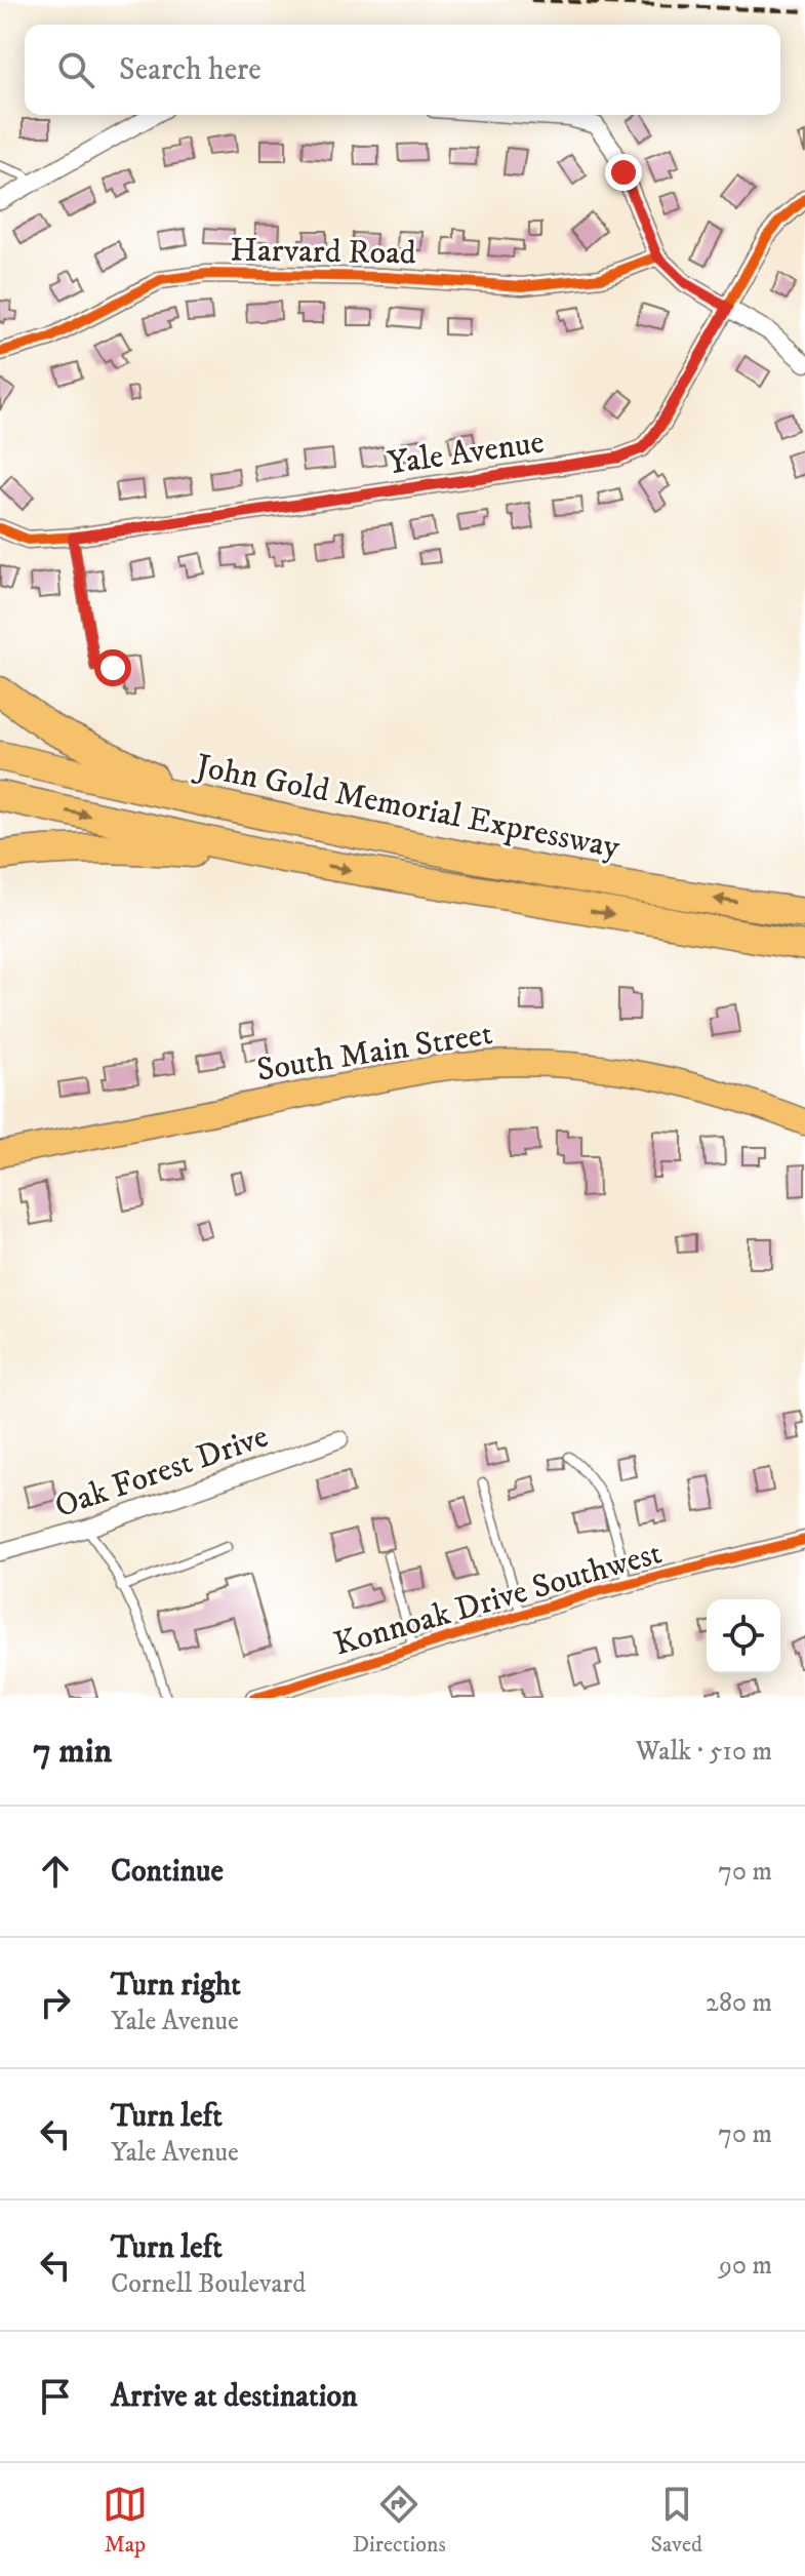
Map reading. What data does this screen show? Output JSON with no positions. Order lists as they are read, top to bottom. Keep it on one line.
{"streets":{"highway":["John Gold Memorial Expressway"],"main road":["South Main Street"],"street":["Harvard Road","Yale Avenue","Oak Forest Drive","Konnoak Drive Southwest"]},"page":{"search":"Search here","heading":["7 min","Walk · 510 m"],"list":[["Continue","70 m"],["Turn right","Yale Avenue","280 m"],["Turn left","Yale Avenue","70 m"],["Turn left","Cornell Boulevard","90 m"],"Arrive at destination"],"nav":["Map","Directions","Saved"]}}
